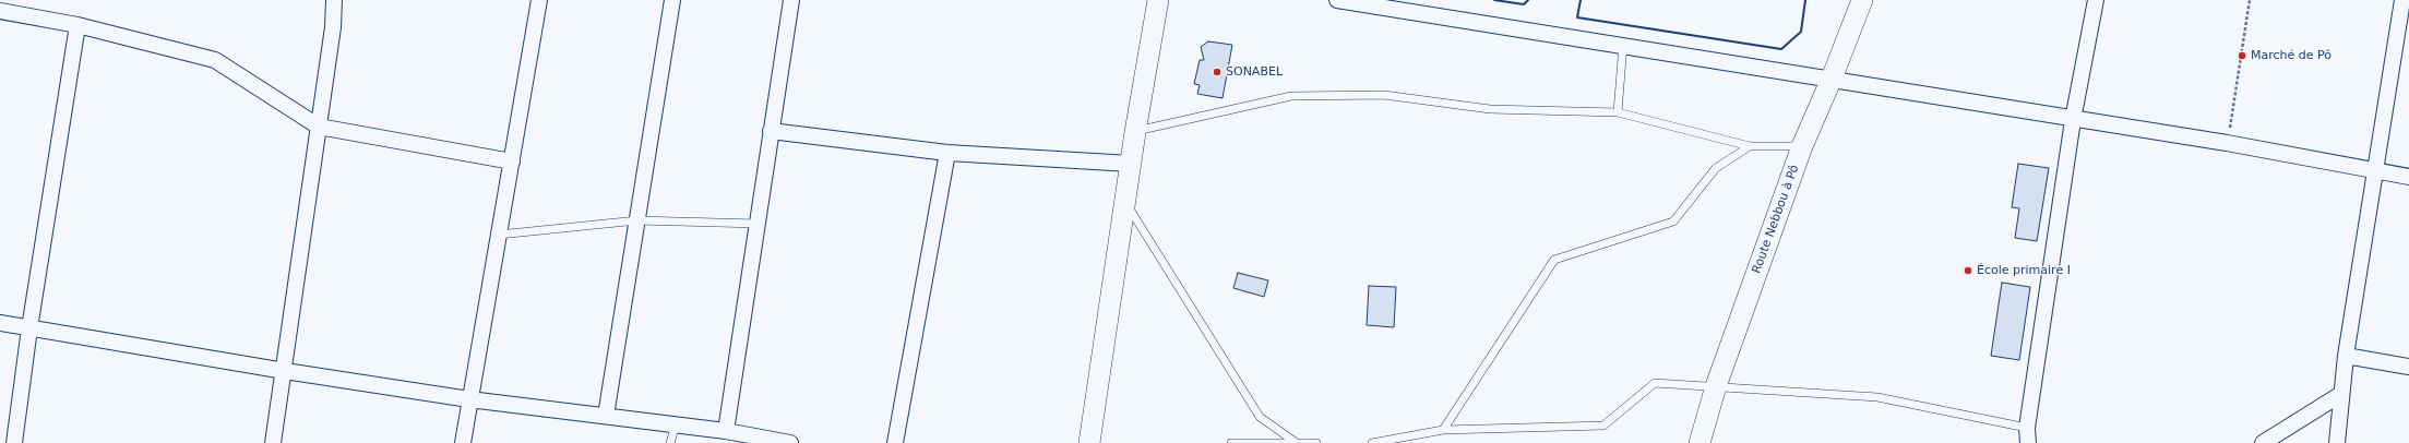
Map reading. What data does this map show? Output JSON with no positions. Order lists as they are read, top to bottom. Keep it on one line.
{"streets":{"main road":["Route Nebbou à Pô"]},"places":["Marché de Pô","SONABEL","École primaire I"]}
